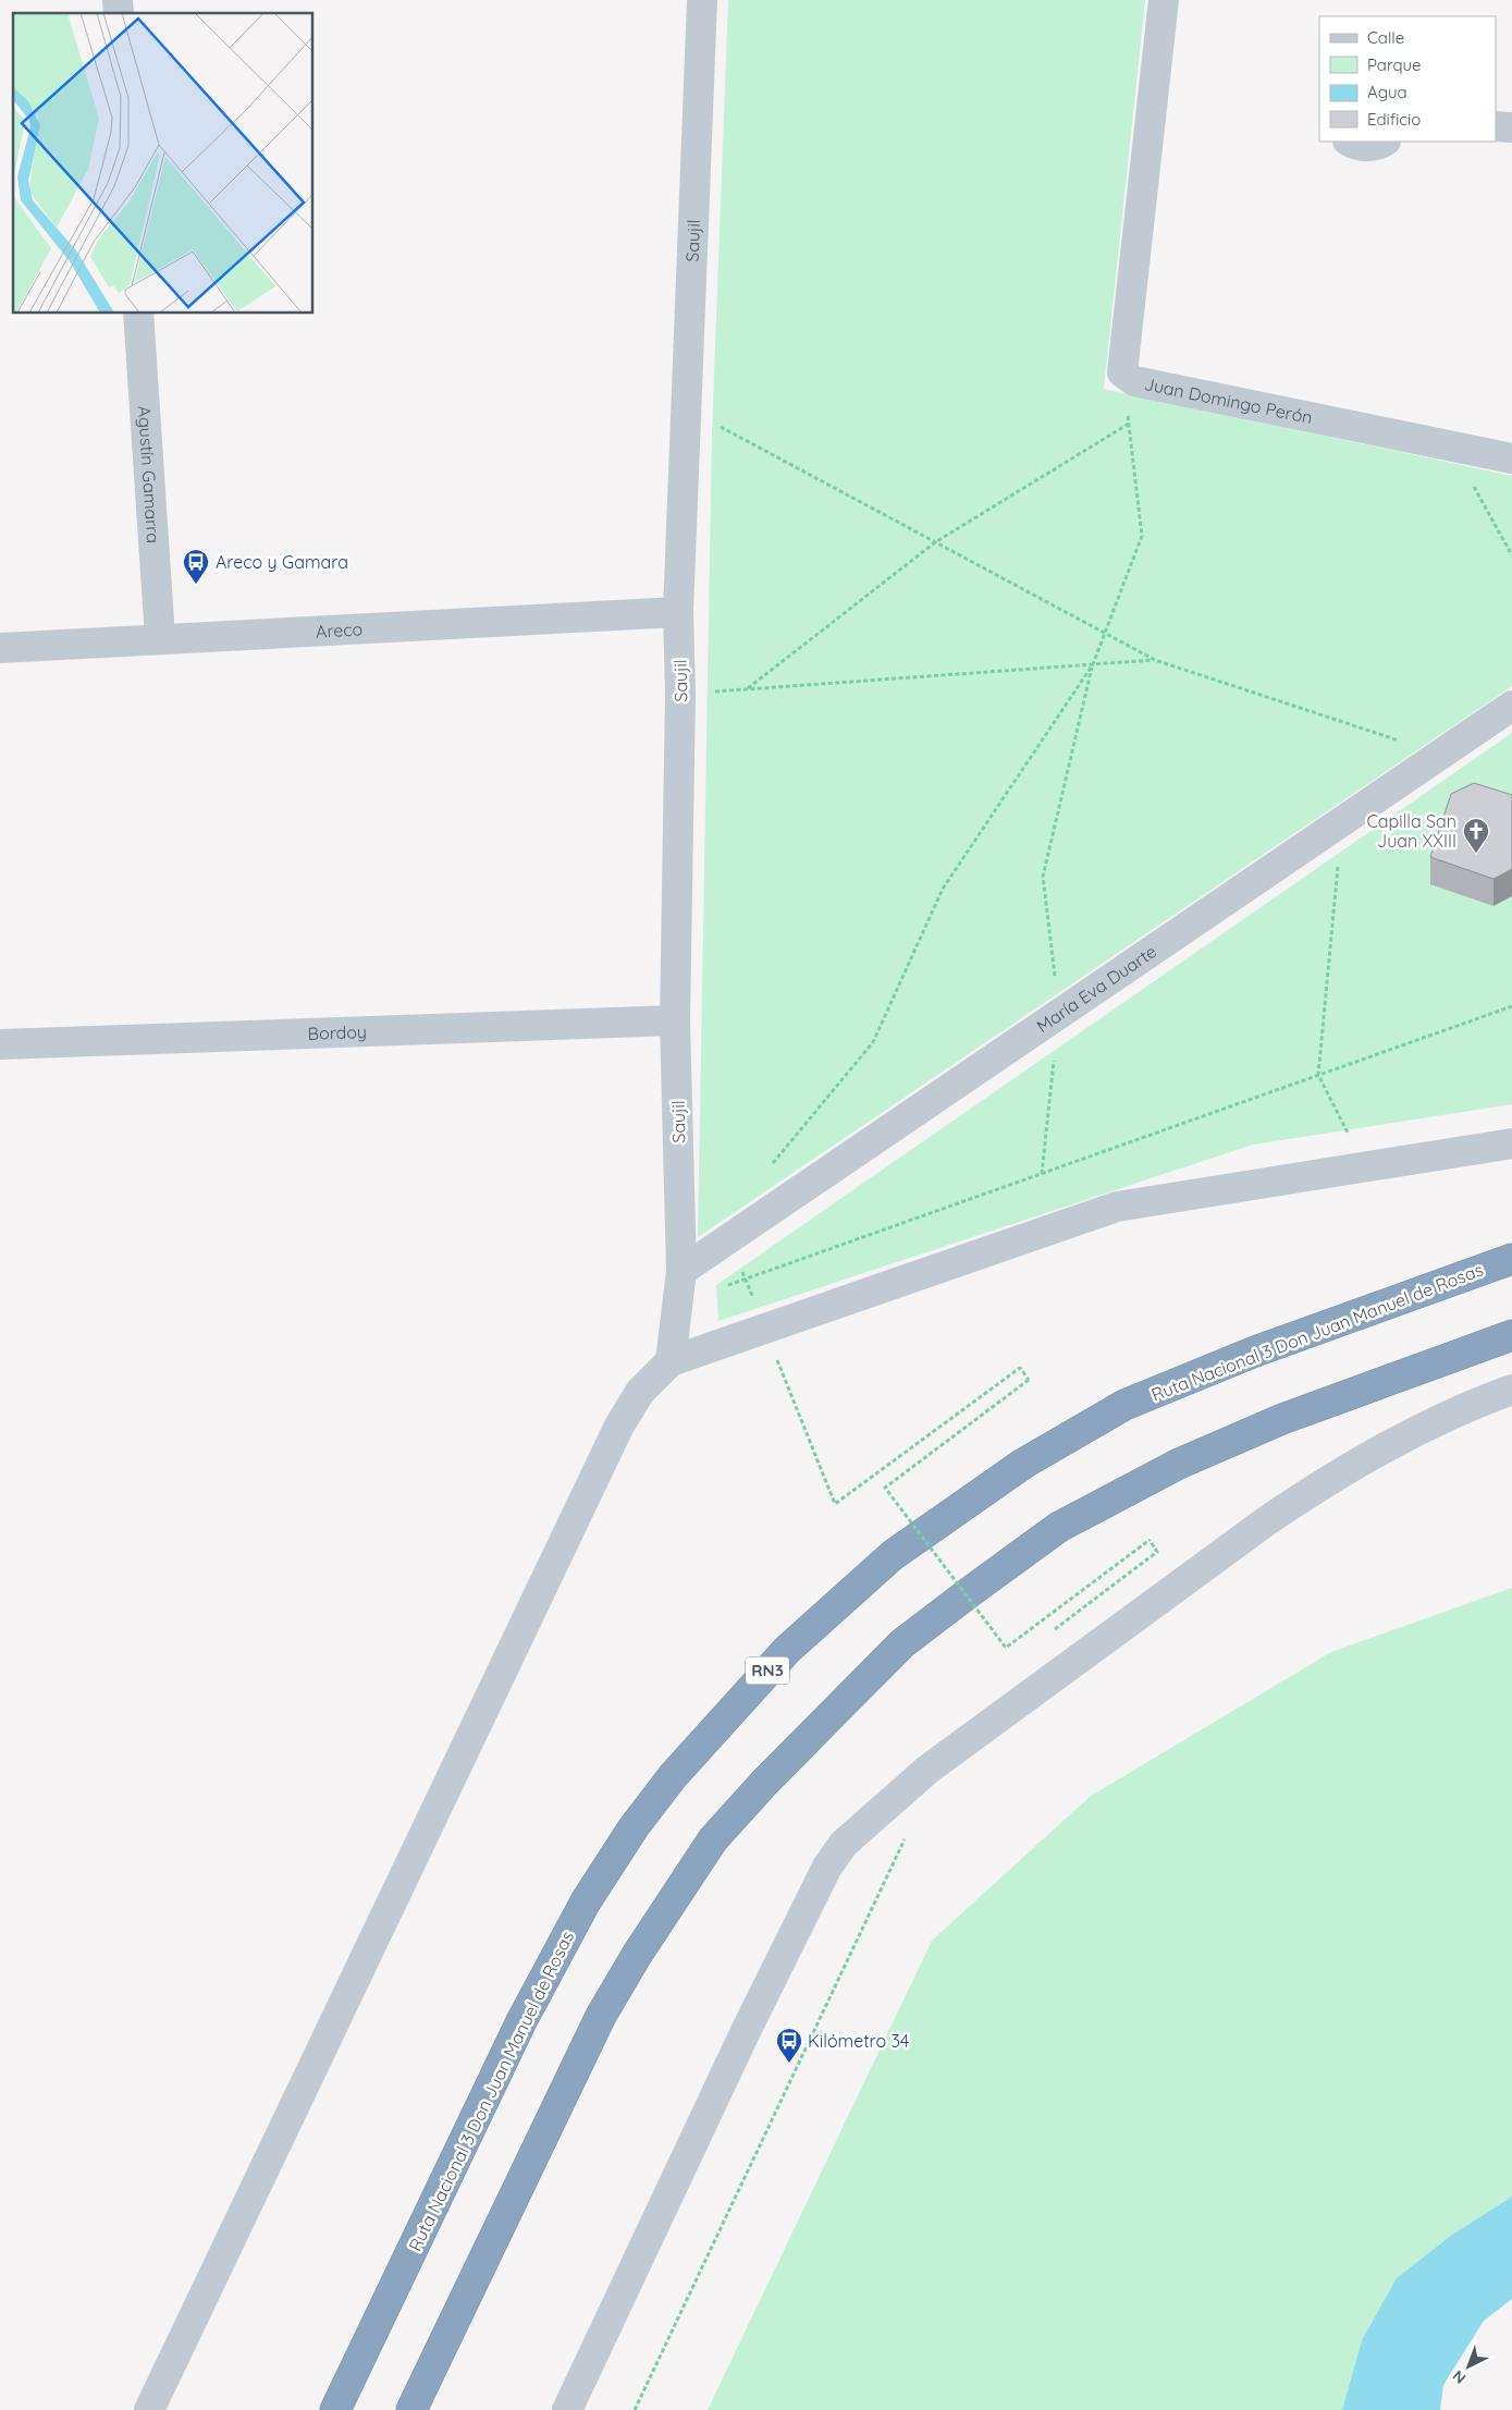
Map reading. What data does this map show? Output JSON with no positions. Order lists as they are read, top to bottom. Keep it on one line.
{"streets":{"highway":["Ruta Nacional 3 Don Juan Manuel de Rosas","RN3"],"street":["Saujil","Juan Domingo Perón","Agustín Gamarra","Areco","María Eva Duarte","Bordoy"]},"crossings":[["Saujil","Areco"],["Saujil","María Eva Duarte"],["Saujil","Bordoy"],["Agustín Gamarra","Areco"]],"places":{"bus stop":["Areco y Gamara","Kilómetro 34"],"church":["Capilla San Juan XXIII"]},"legend":["Calle","Parque","Agua","Edificio"],"north":"bottom left"}
